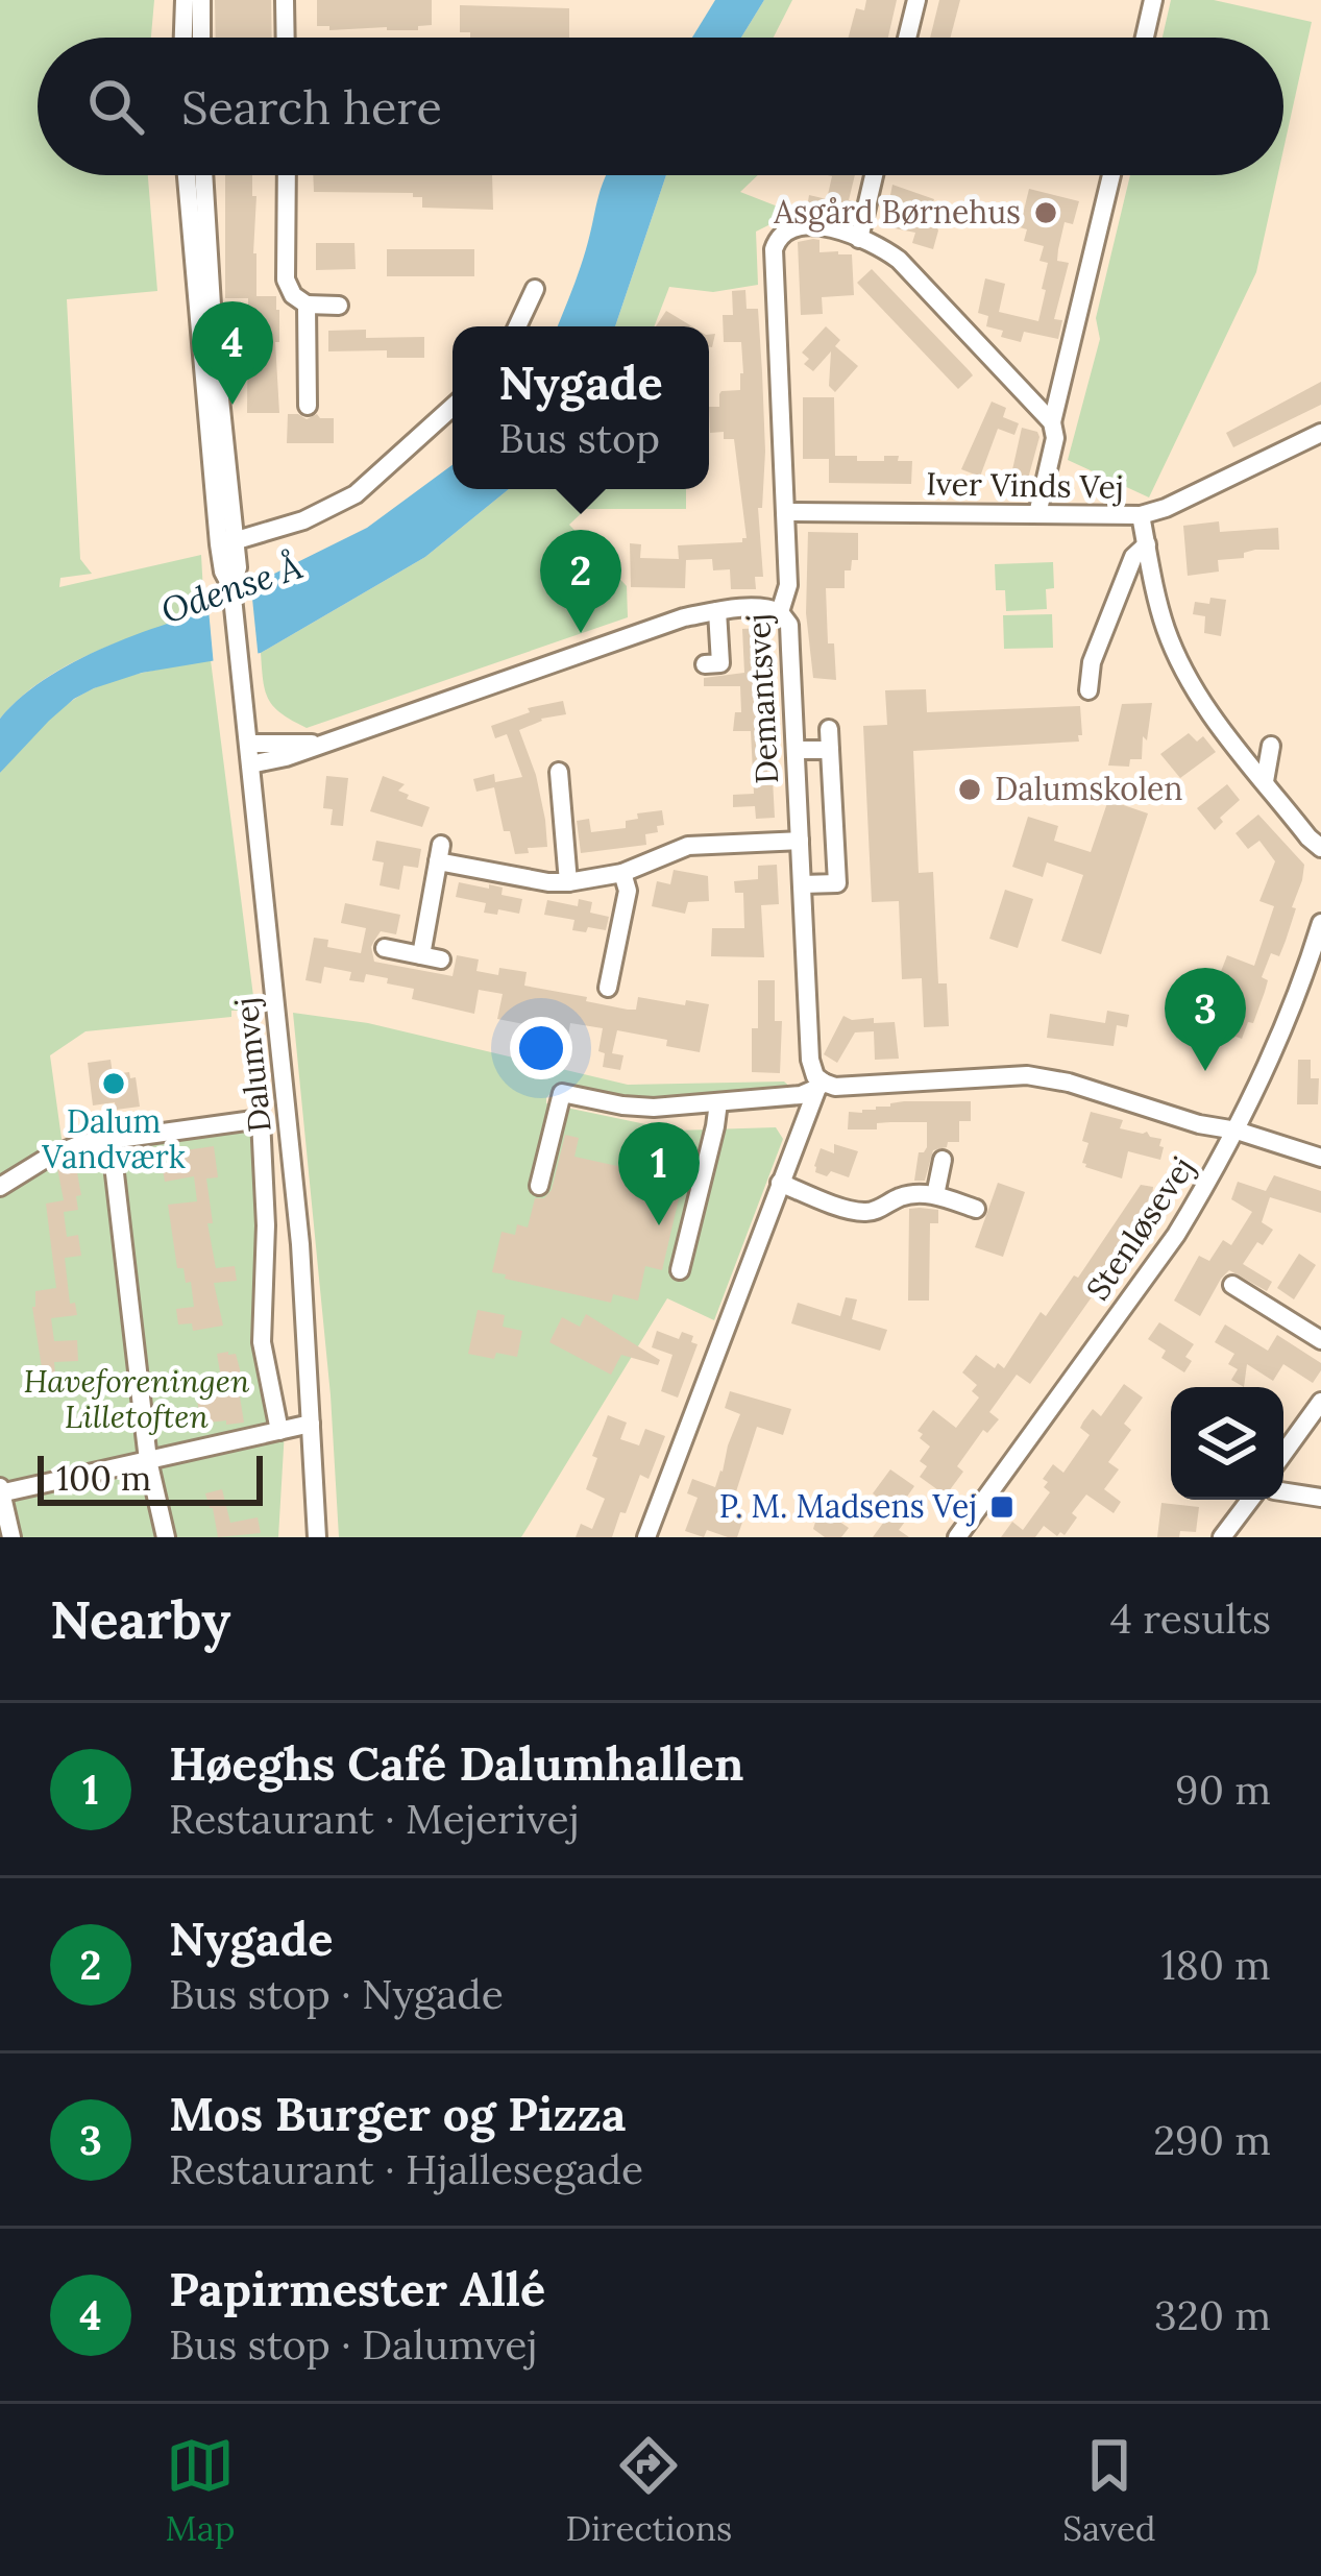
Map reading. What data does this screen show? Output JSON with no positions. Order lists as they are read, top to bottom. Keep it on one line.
{"streets":{"street":["Iver Vinds Vej","Demantsvej","Dalumvej","Stenløsevej"]},"crossings":[["Iver Vinds Vej","Demantsvej"]],"water":["Odense Å"],"parks":["Haveforeningen Lilletoften"],"places":{"other":["Asgård Børnehus","Dalumskolen","Dalum Vandværk"],"transit":["P. M. Madsens Vej"]},"scale_bar":"100 m","page":{"search":"Search here","pins":["4","2","3","1"],"popup":["Nygade","Bus stop"],"scale":"100 m","heading":["Nearby","4 results"],"list":[{"mark":"1","name":"Høeghs Café Dalumhallen","note":"Restaurant · Mejerivej","value":"90 m"},{"mark":"2","name":"Nygade","note":"Bus stop · Nygade","value":"180 m"},{"mark":"3","name":"Mos Burger og Pizza","note":"Restaurant · Hjallesegade","value":"290 m"},{"mark":"4","name":"Papirmester Allé","note":"Bus stop · Dalumvej","value":"320 m"}],"nav":["Map","Directions","Saved"]}}
